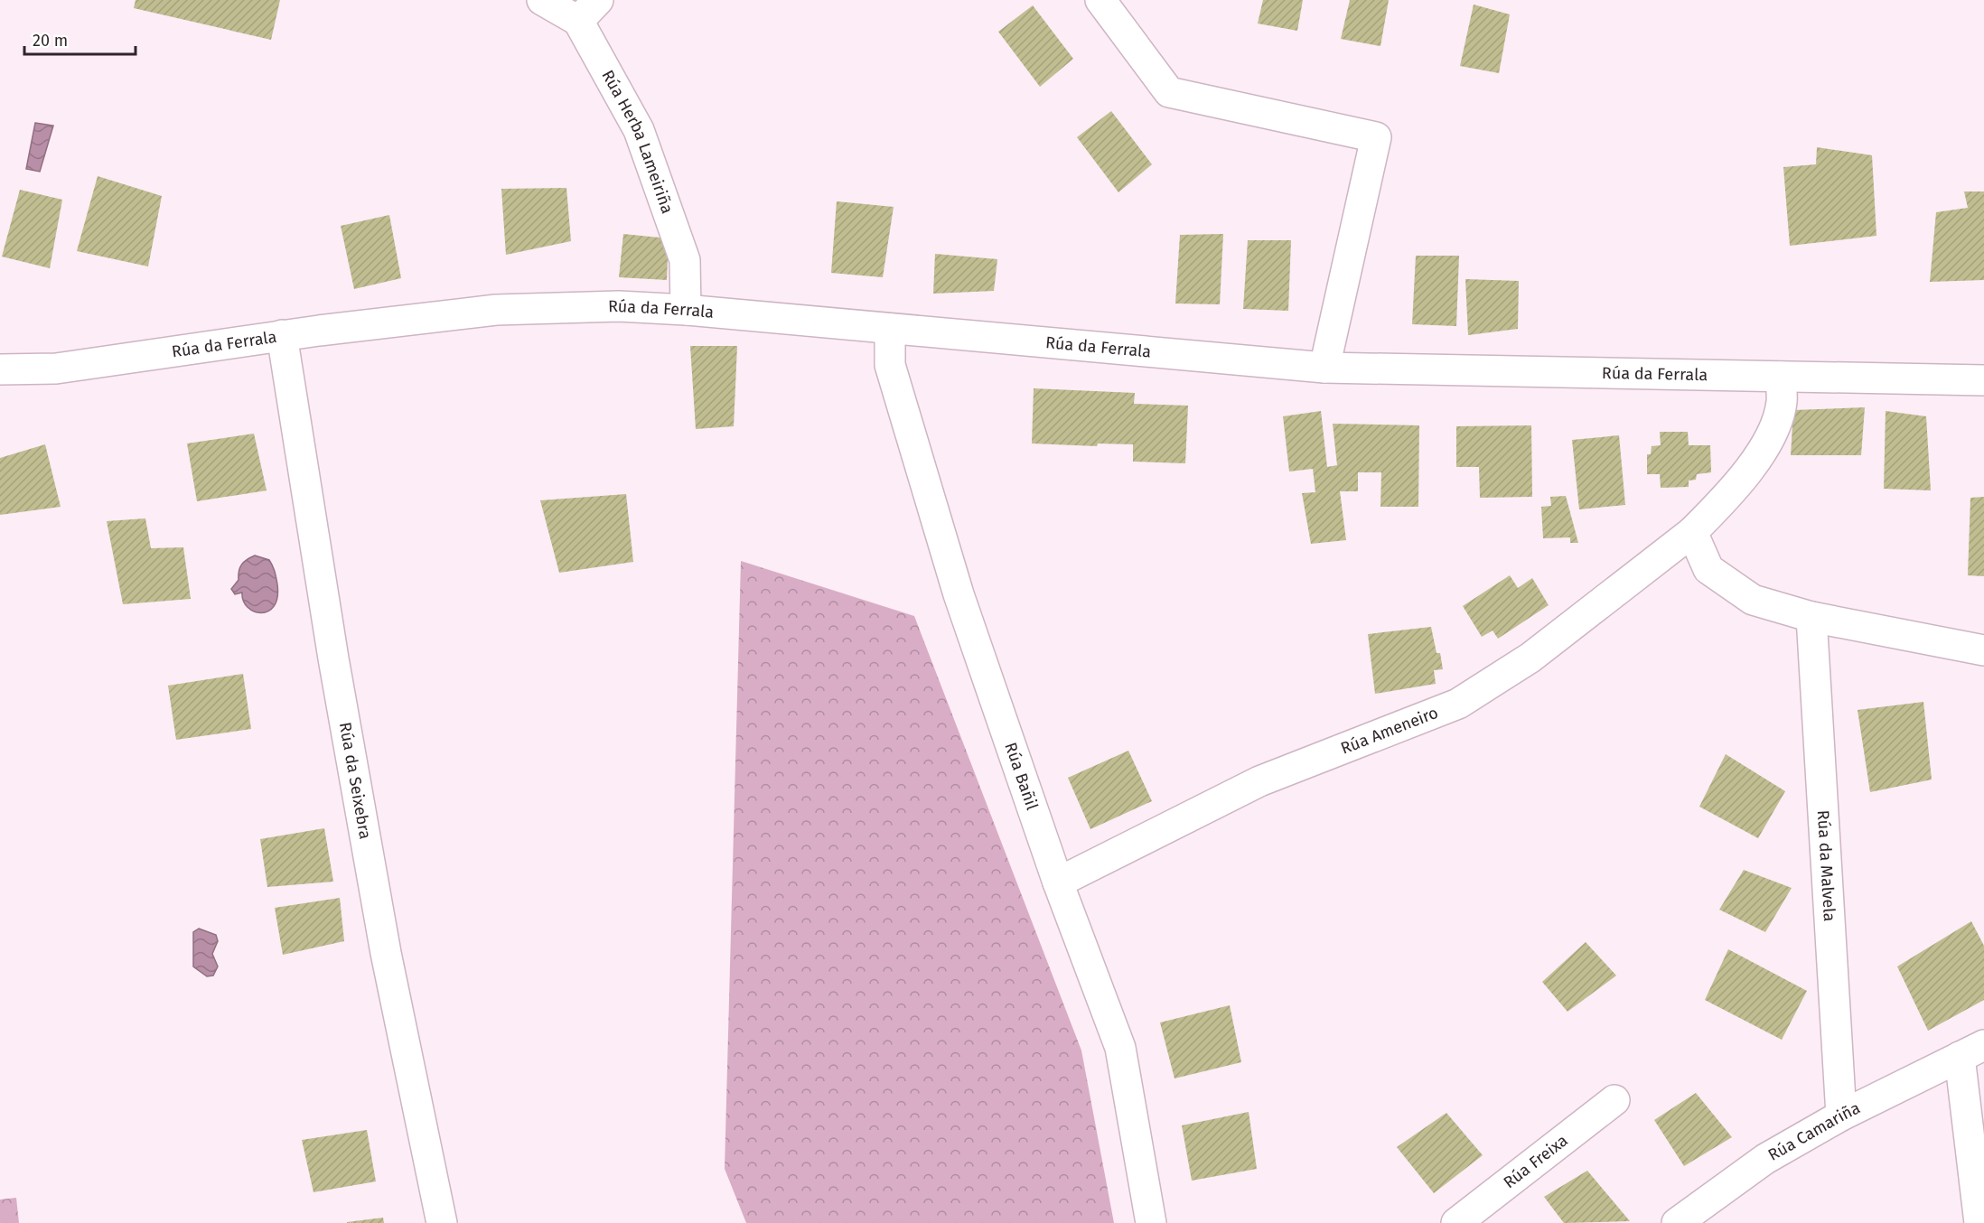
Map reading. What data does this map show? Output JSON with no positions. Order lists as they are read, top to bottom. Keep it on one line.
{"streets":{"street":["Rúa Herba Lameiriña","Rúa da Ferrala","Rúa Ameneiro","Rúa Bañil","Rúa da Seixebra","Rúa da Malvela","Rúa Camariña","Rúa Freixa"]},"crossings":[["Rúa Herba Lameiriña","Rúa da Ferrala"],["Rúa da Ferrala","Rúa Bañil"],["Rúa da Ferrala","Rúa da Seixebra"],["Rúa Ameneiro","Rúa Bañil"],["Rúa da Malvela","Rúa Camariña"]],"scale_bar":"20 m"}
